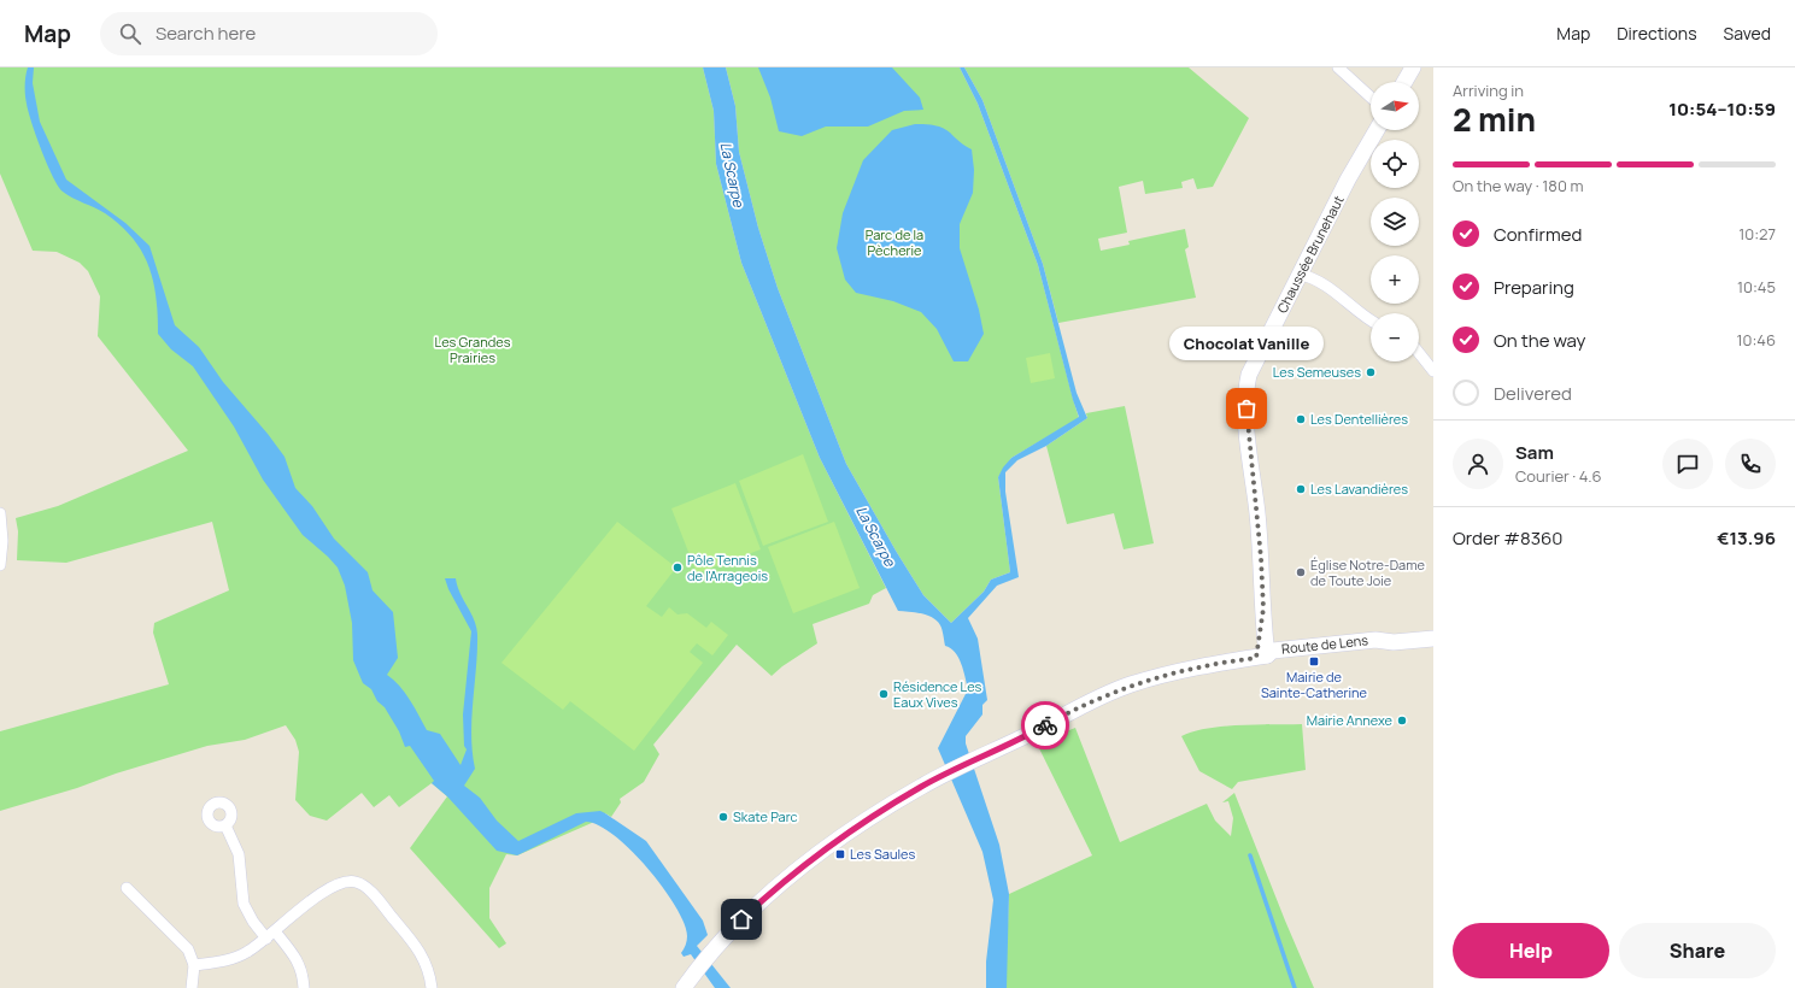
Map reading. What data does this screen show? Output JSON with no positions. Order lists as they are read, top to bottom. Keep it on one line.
{"streets":{"main road":["Chaussée Brunehaut","Route de Lens"]},"crossings":[["Chaussée Brunehaut","Route de Lens"]],"water":["La Scarpe"],"parks":["Parc de la Pècherie","Les Grandes Prairies"],"places":{"other":["Les Semeuses","Chocolat Vanille","Les Dentellières","Les Lavandières","Pôle Tennis de l'Arrageois","Église Notre-Dame de Toute Joie","Résidence Les Eaux Vives","Mairie Annexe","Skate Parc"],"transit":["Mairie de Sainte-Catherine","Les Saules"]},"north":"right","page":{"header":"Map","search":"Search here","nav":["Map","Directions","Saved"],"heading":["2 min","Arriving in","10:54–10:59"],"panel":["Sam","Courier · 4.6","Order #8360","€13.96"],"map_buttons":["+","−"],"bar":"On the way · 180 m","list":[["Confirmed","10:27"],["Preparing","10:45"],["On the way","10:46"],"Delivered"],"bubble":"Chocolat Vanille","buttons":["Help","Share"]}}
